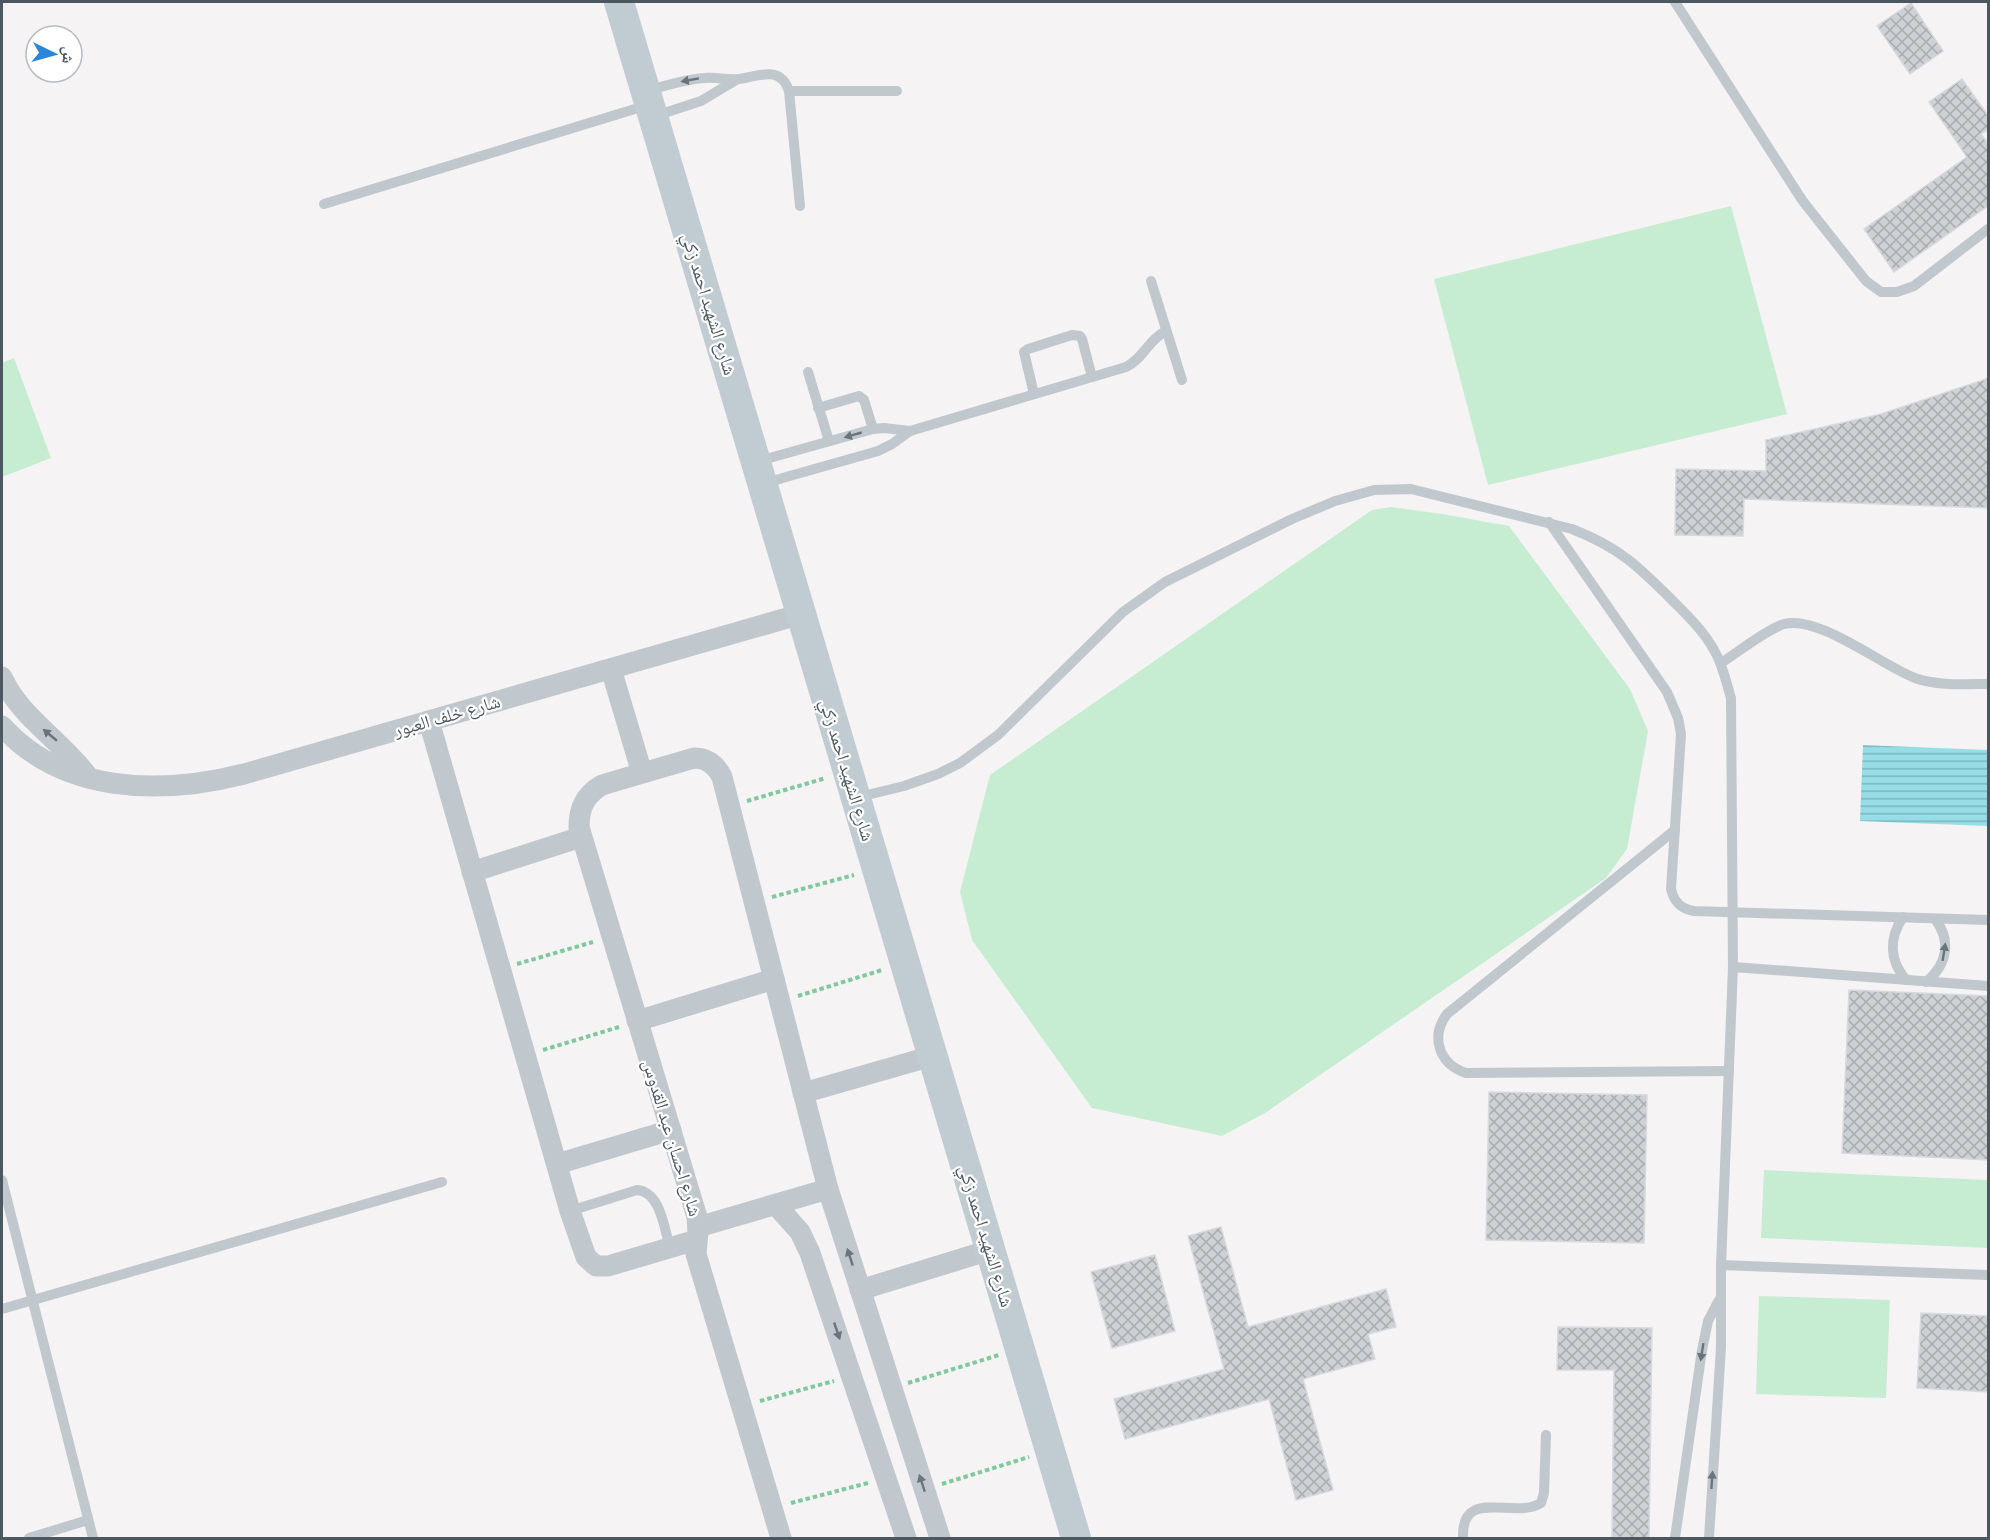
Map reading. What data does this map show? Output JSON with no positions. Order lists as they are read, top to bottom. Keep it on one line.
{"streets":{"street":["شارع الشهيد احمد زكي","شارع خلف العبور","شارع احسان عبد القدوس"]},"crossings":[["شارع الشهيد احمد زكي","شارع خلف العبور"]],"north":"right"}
